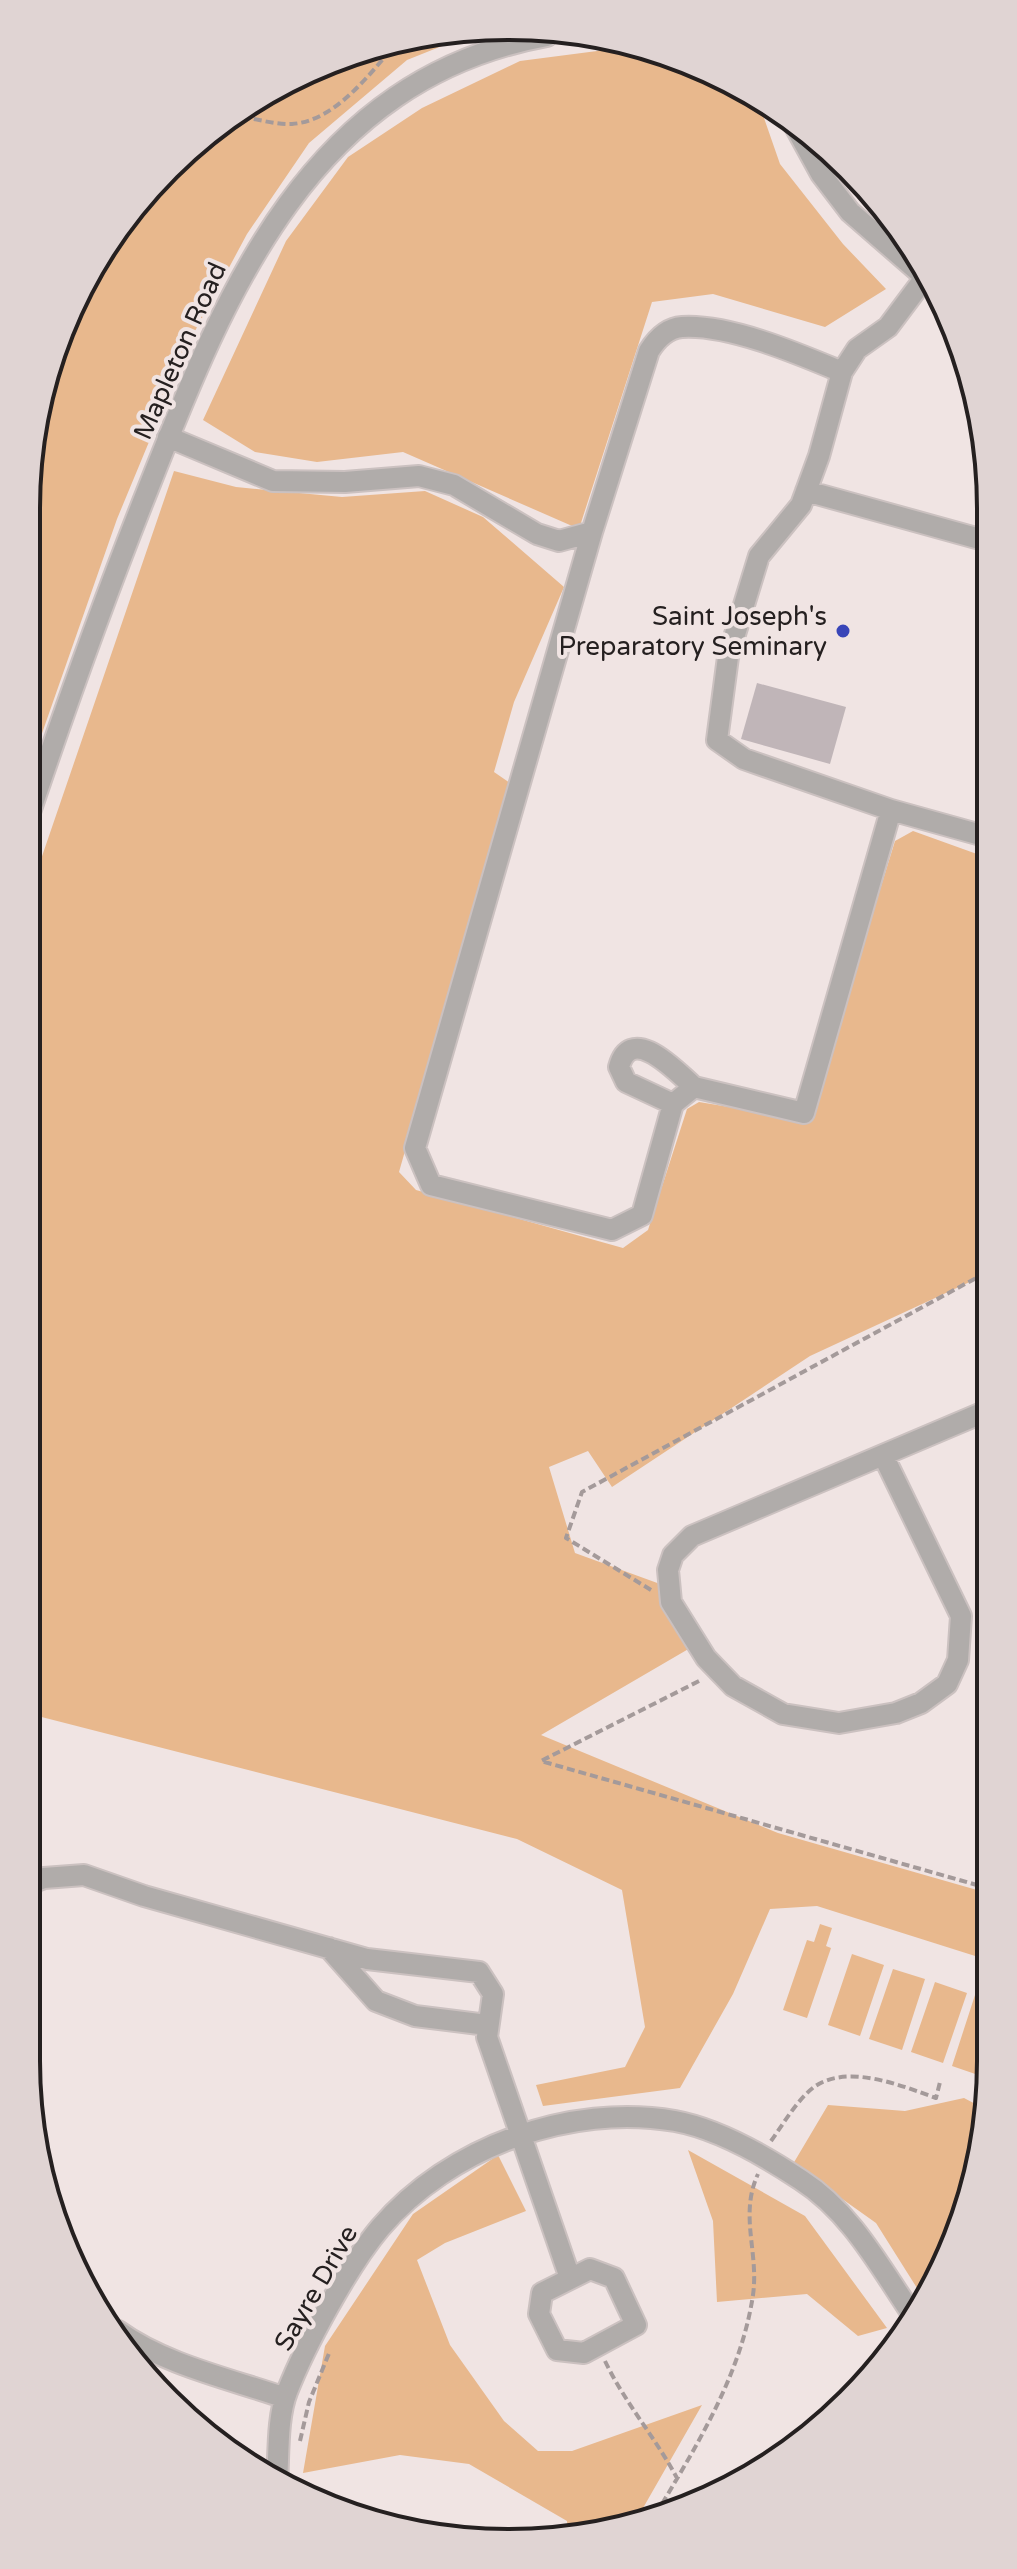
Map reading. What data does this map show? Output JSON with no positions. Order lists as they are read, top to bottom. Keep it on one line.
{"streets":{"street":["Mapleton Road","Sayre Drive"]},"places":["Saint Joseph's Preparatory Seminary"]}
